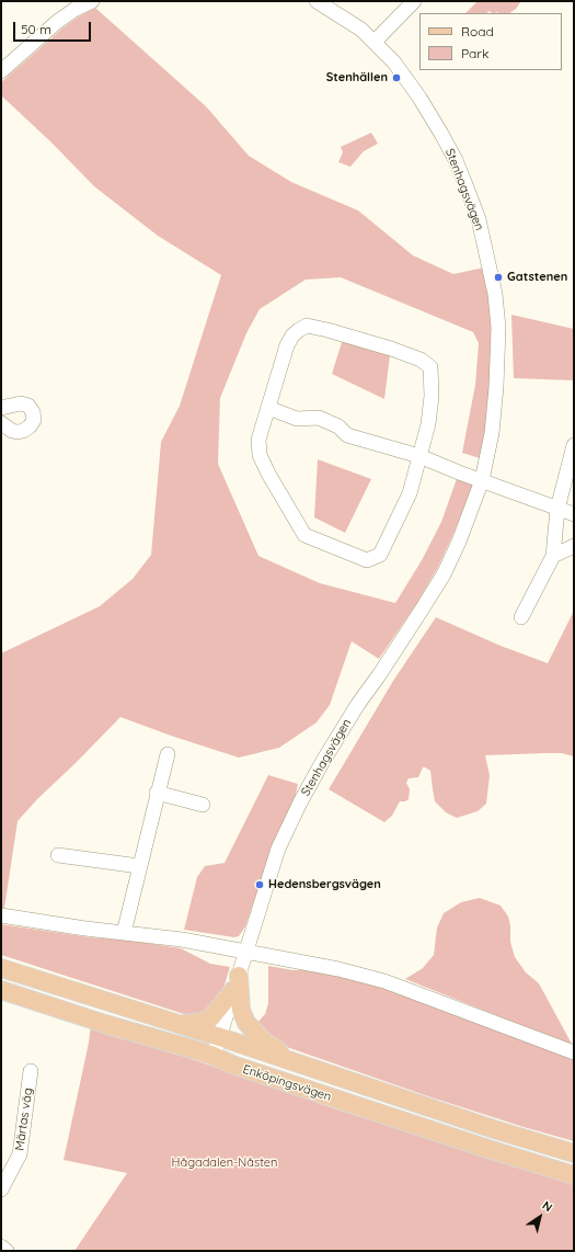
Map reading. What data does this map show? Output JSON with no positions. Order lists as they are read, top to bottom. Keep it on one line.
{"streets":{"main road":["Enköpingsvägen"],"street":["Stenhagsvägen","Märtas väg"]},"crossings":[["Stenhagsvägen","Enköpingsvägen"]],"parks":["Hågadalen-Nåsten"],"places":["Stenhällen","Gatstenen","Hedensbergsvägen"],"legend":["Road","Park"],"scale_bar":"50 m","north":"top right"}
